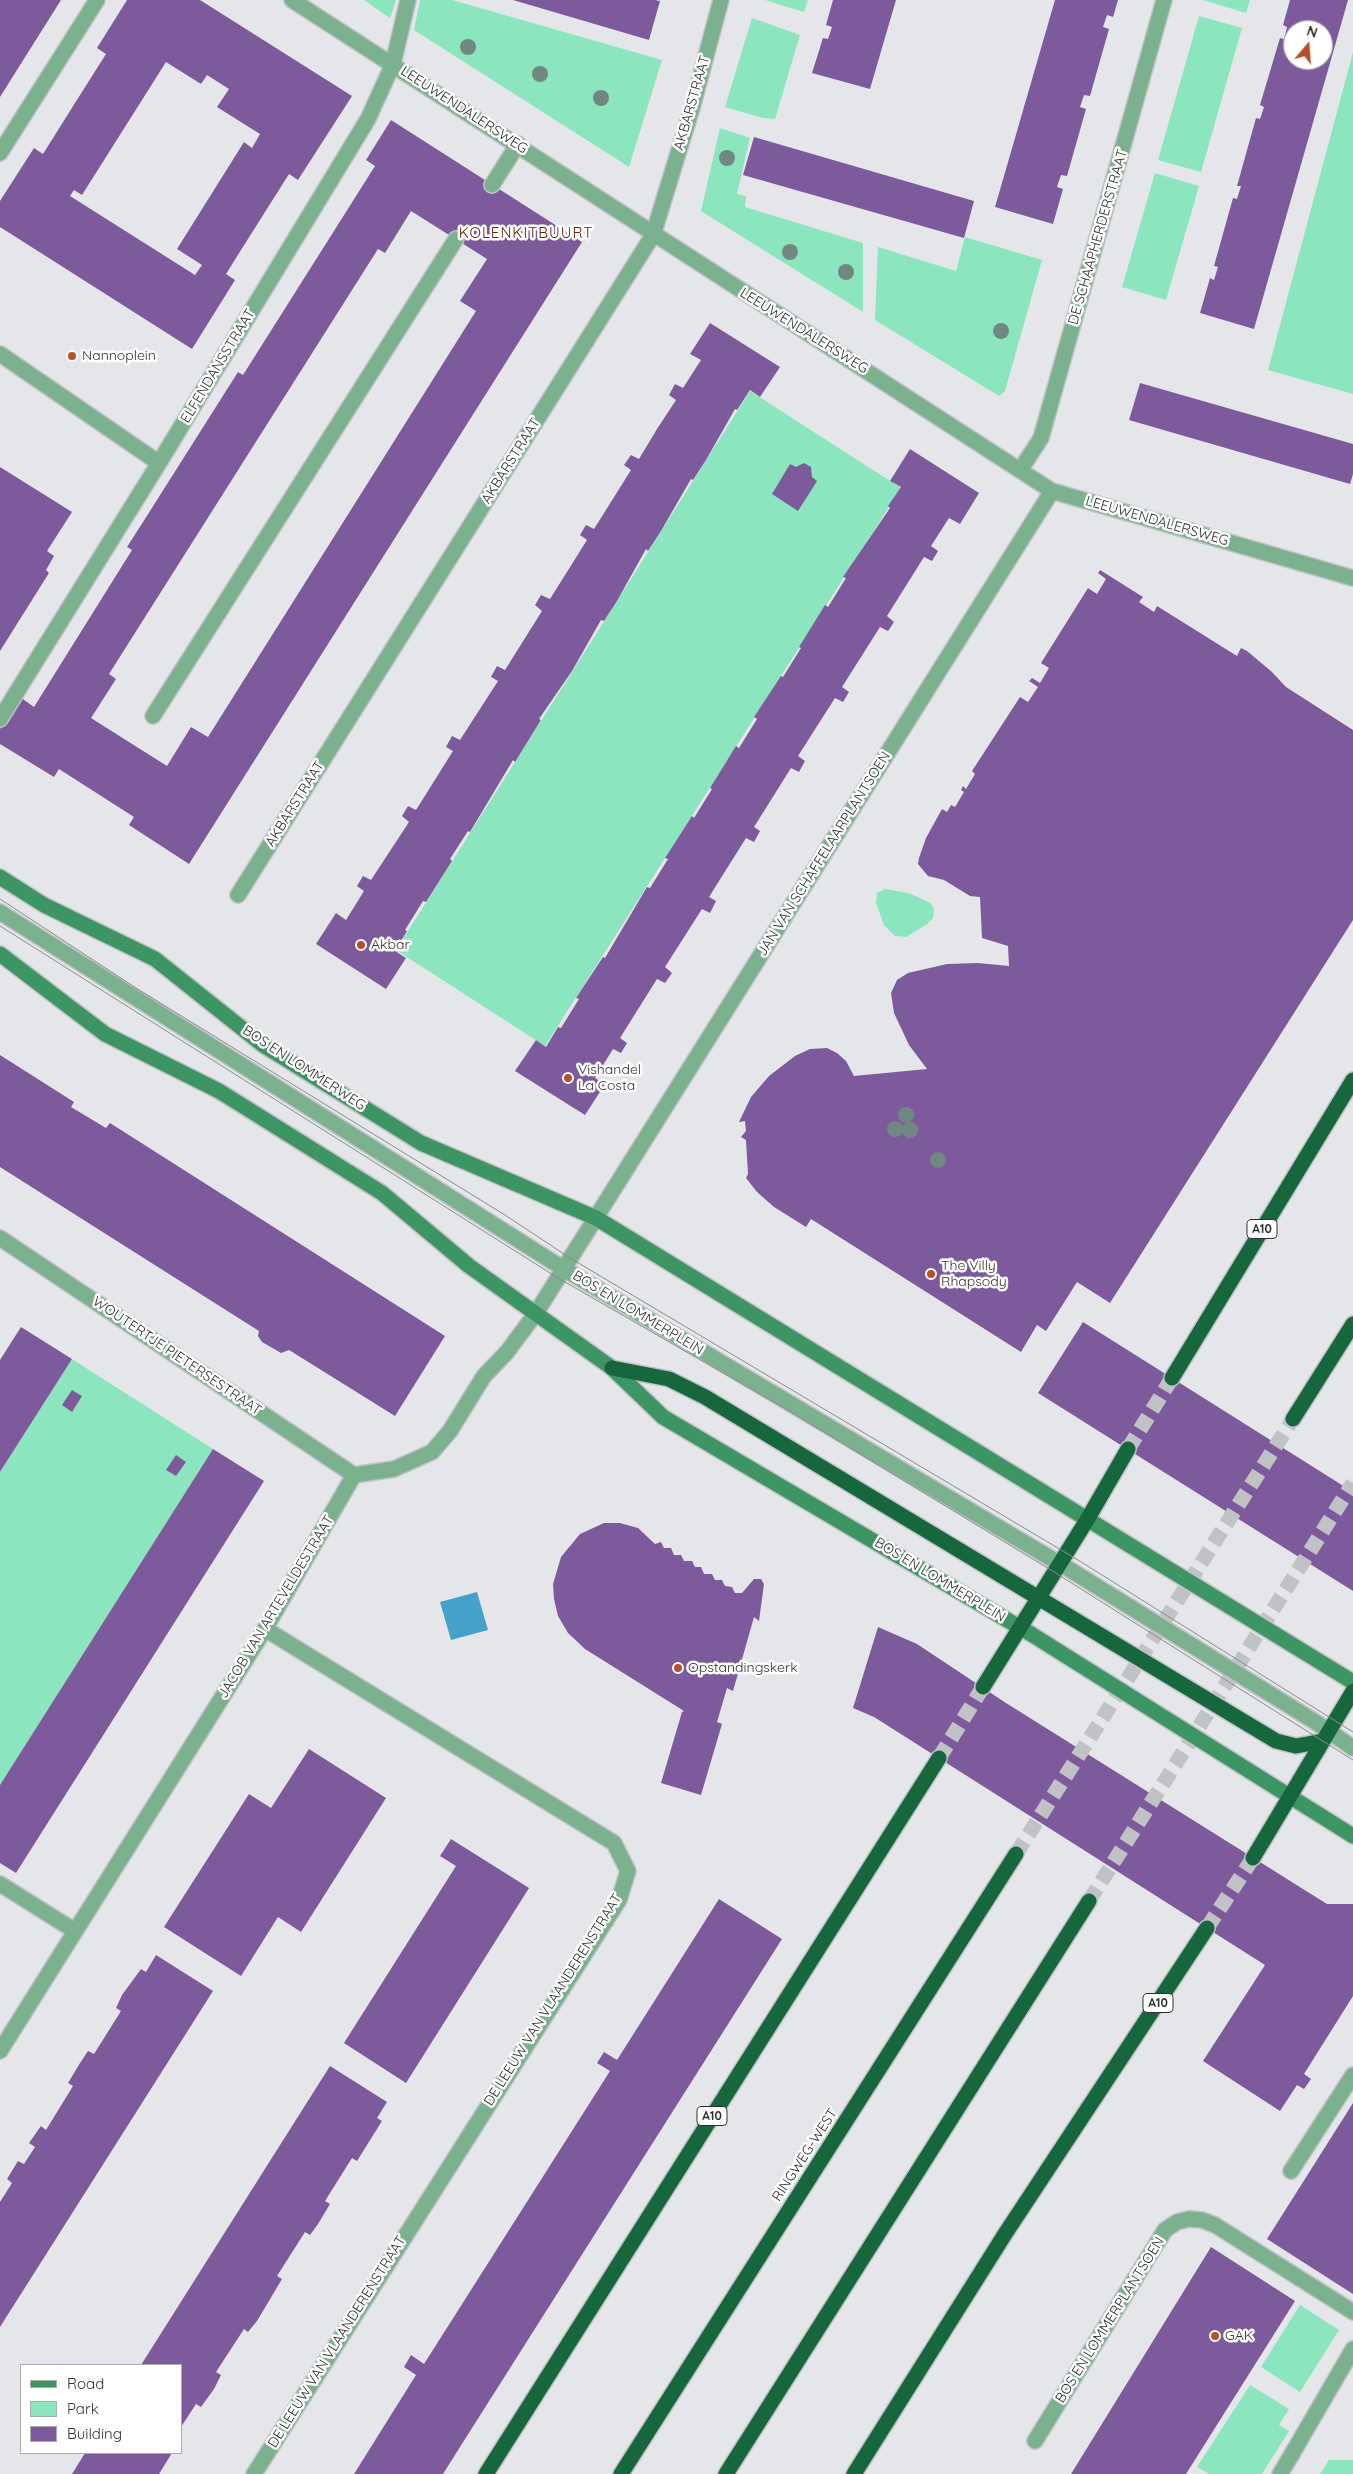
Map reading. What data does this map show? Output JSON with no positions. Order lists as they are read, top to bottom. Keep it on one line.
{"streets":{"highway":["A10","RINGWEG-WEST"],"main road":["BOS EN LOMMERWEG","BOS EN LOMMERPLEIN"],"street":["AKBARSTRAAT","LEEUWENDALERSWEG","DE SCHAAPHERDERSTRAAT","ELFENDANSSTRAAT","JAN VAN SCHAFFELAARPLANTSOEN","WOUTERTJE PIETERSESTRAAT","JACOB VAN ARTEVELDESTRAAT","DE LEEUW VAN VLAANDERENSTRAAT","BOS EN LOMMERPLANTSOEN"]},"crossings":[["AKBARSTRAAT","LEEUWENDALERSWEG"],["LEEUWENDALERSWEG","DE SCHAAPHERDERSTRAAT"],["LEEUWENDALERSWEG","ELFENDANSSTRAAT"],["LEEUWENDALERSWEG","JAN VAN SCHAFFELAARPLANTSOEN"],["JAN VAN SCHAFFELAARPLANTSOEN","BOS EN LOMMERWEG"],["WOUTERTJE PIETERSESTRAAT","JACOB VAN ARTEVELDESTRAAT"],["JACOB VAN ARTEVELDESTRAAT","DE LEEUW VAN VLAANDERENSTRAAT"]],"districts":["KOLENKITBUURT"],"places":["Nannoplein","Akbar","Vishandel La Costa","The Villy Rhapsody","Opstandingskerk","GAK"],"legend":["Road","Park","Building"],"north":"top"}
